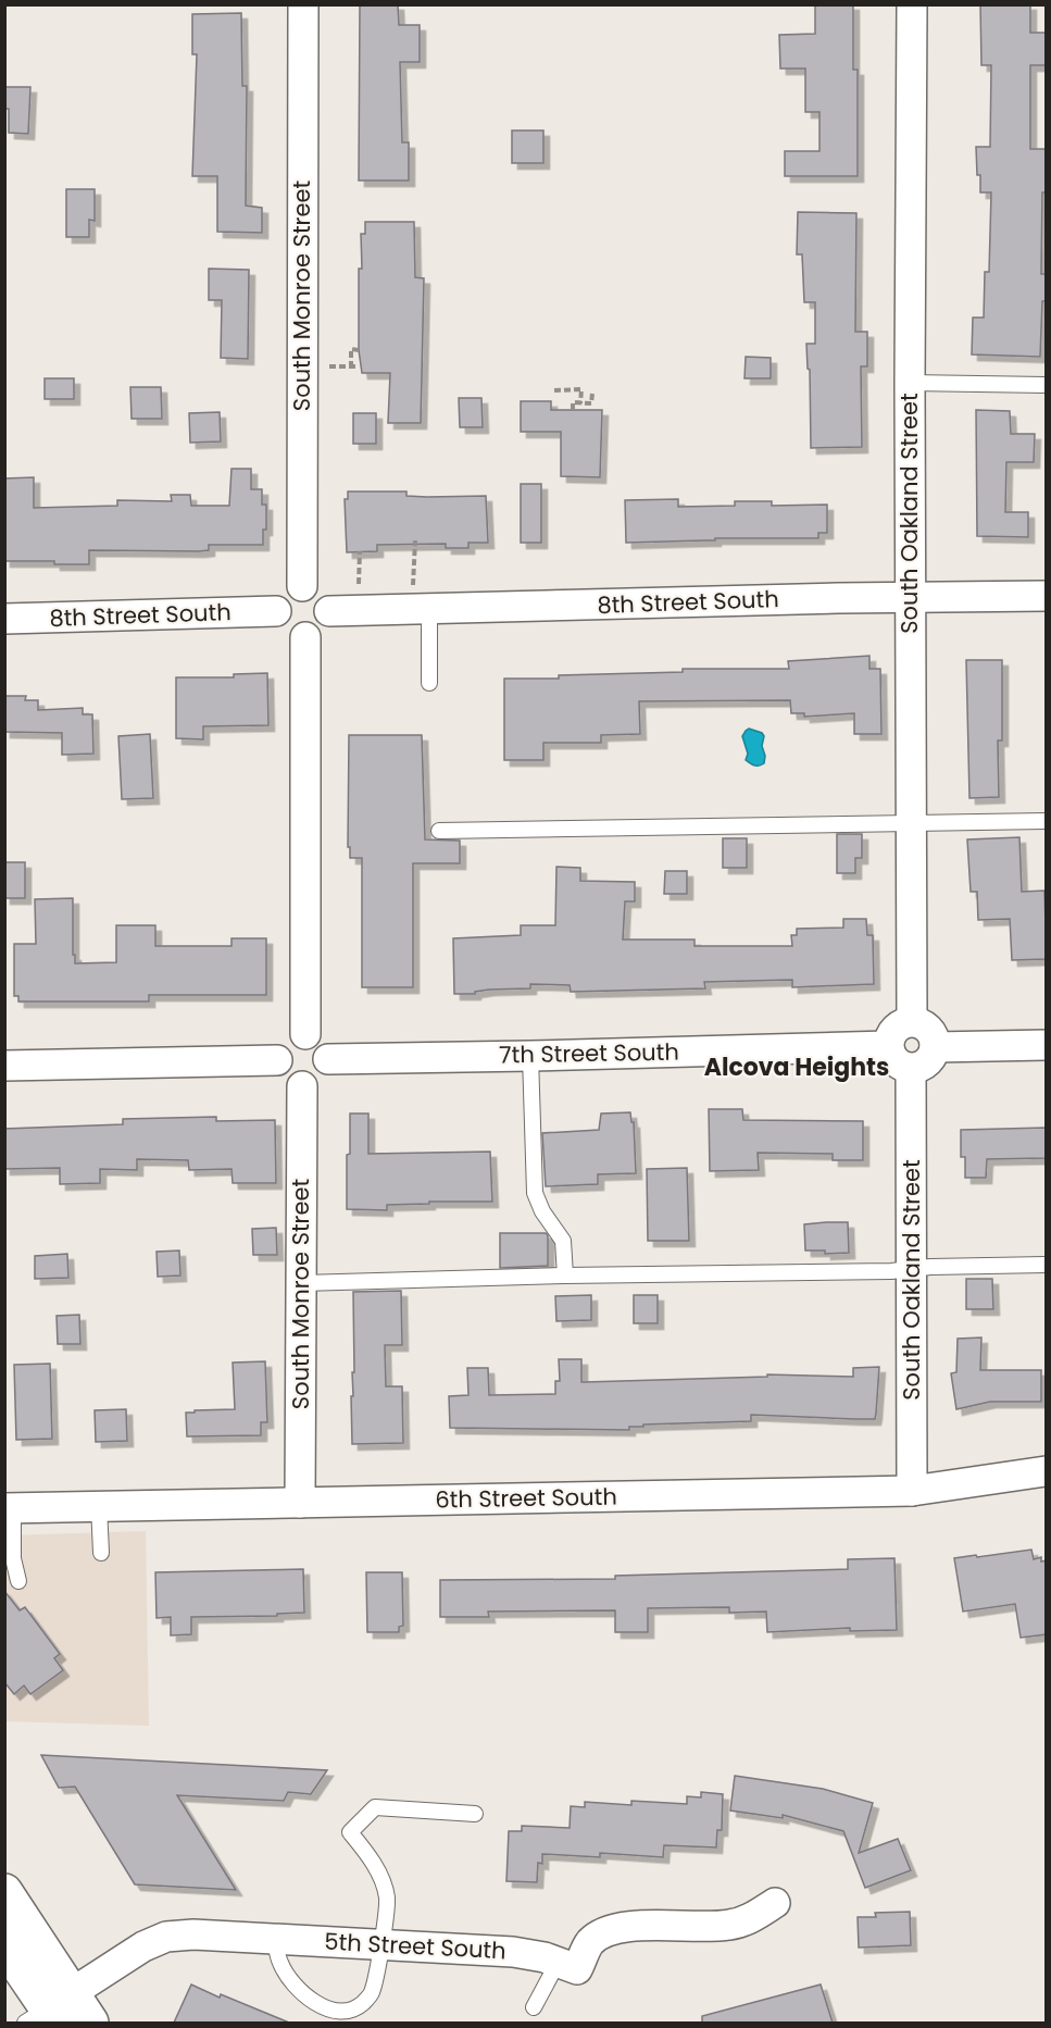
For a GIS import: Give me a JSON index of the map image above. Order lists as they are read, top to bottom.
{
  "streets": {
    "street": [
      "South Monroe Street",
      "South Oakland Street",
      "8th Street South",
      "7th Street South",
      "6th Street South",
      "5th Street South"
    ]
  },
  "crossings": [
    ["South Monroe Street", "8th Street South"],
    ["South Monroe Street", "7th Street South"],
    ["South Monroe Street", "6th Street South"],
    ["South Oakland Street", "8th Street South"],
    ["South Oakland Street", "7th Street South"],
    ["South Oakland Street", "6th Street South"]
  ],
  "districts": ["Alcova Heights"]
}
